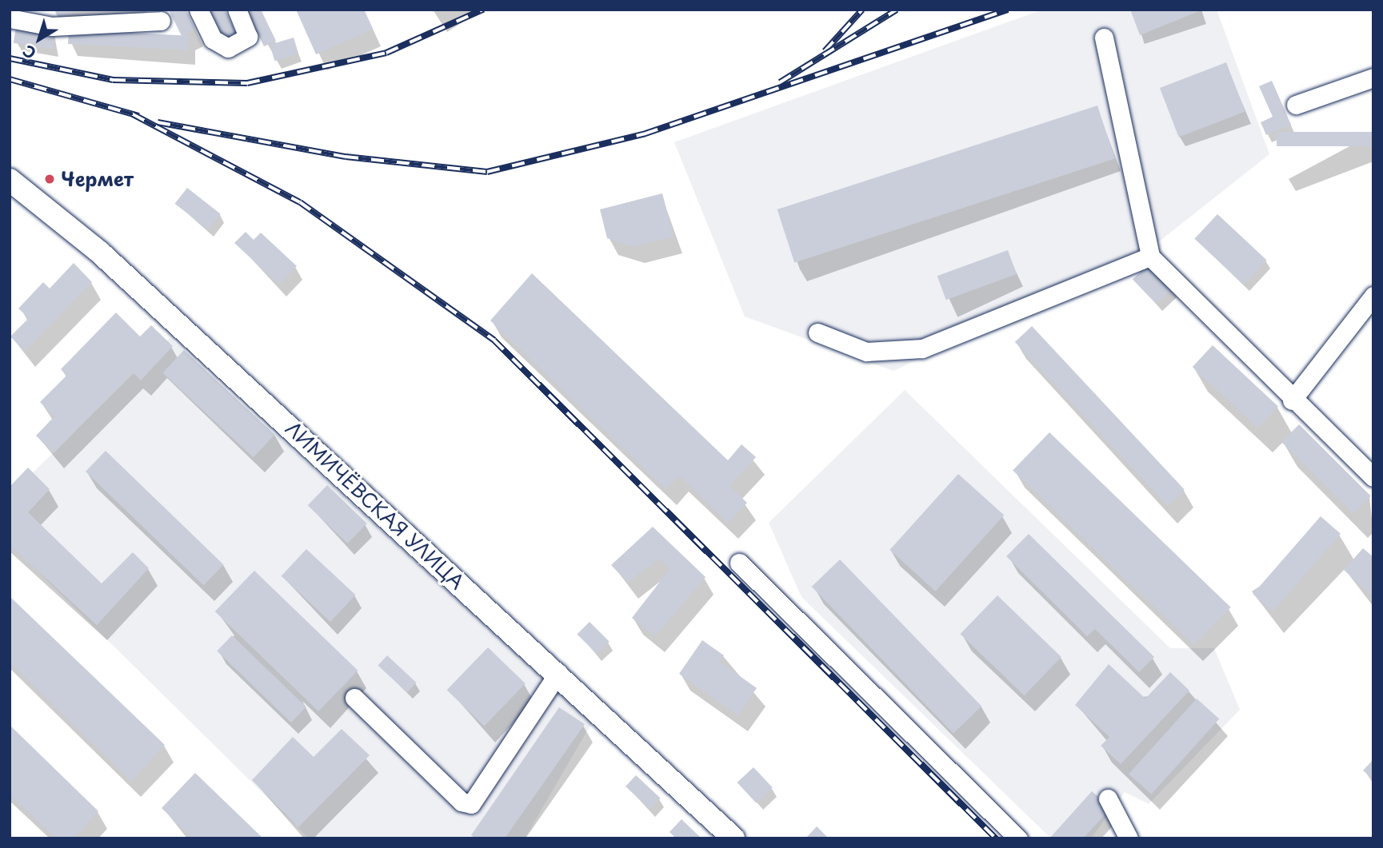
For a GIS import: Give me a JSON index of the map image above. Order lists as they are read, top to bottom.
{
  "streets": {
    "main road": ["ЛИМИЧЁВСКАЯ УЛИЦА"]
  },
  "places": ["Чермет"],
  "north": "bottom left"
}
